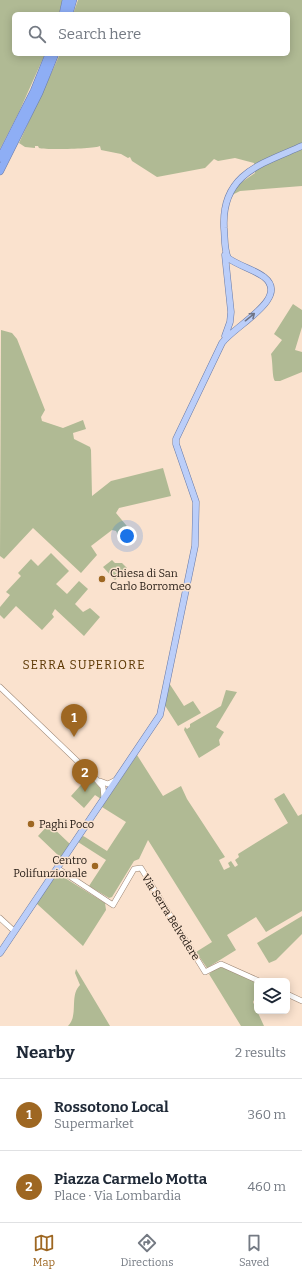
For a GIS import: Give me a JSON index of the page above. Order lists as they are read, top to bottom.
{
  "streets": {
    "street": ["Via Serra Belvedere"]
  },
  "districts": ["SERRA SUPERIORE"],
  "places": ["Chiesa di San Carlo Borromeo", "Paghi Poco", "Centro Polifunzionale"],
  "page": {
    "search": "Search here",
    "pins": ["1", "2"],
    "heading": ["Nearby", "2 results"],
    "list": [
      {
        "mark": "1",
        "name": "Rossotono Local",
        "note": "Supermarket",
        "value": "360 m"
      },
      {
        "mark": "2",
        "name": "Piazza Carmelo Motta",
        "note": "Place · Via Lombardia",
        "value": "460 m"
      }
    ],
    "nav": ["Map", "Directions", "Saved"]
  }
}
